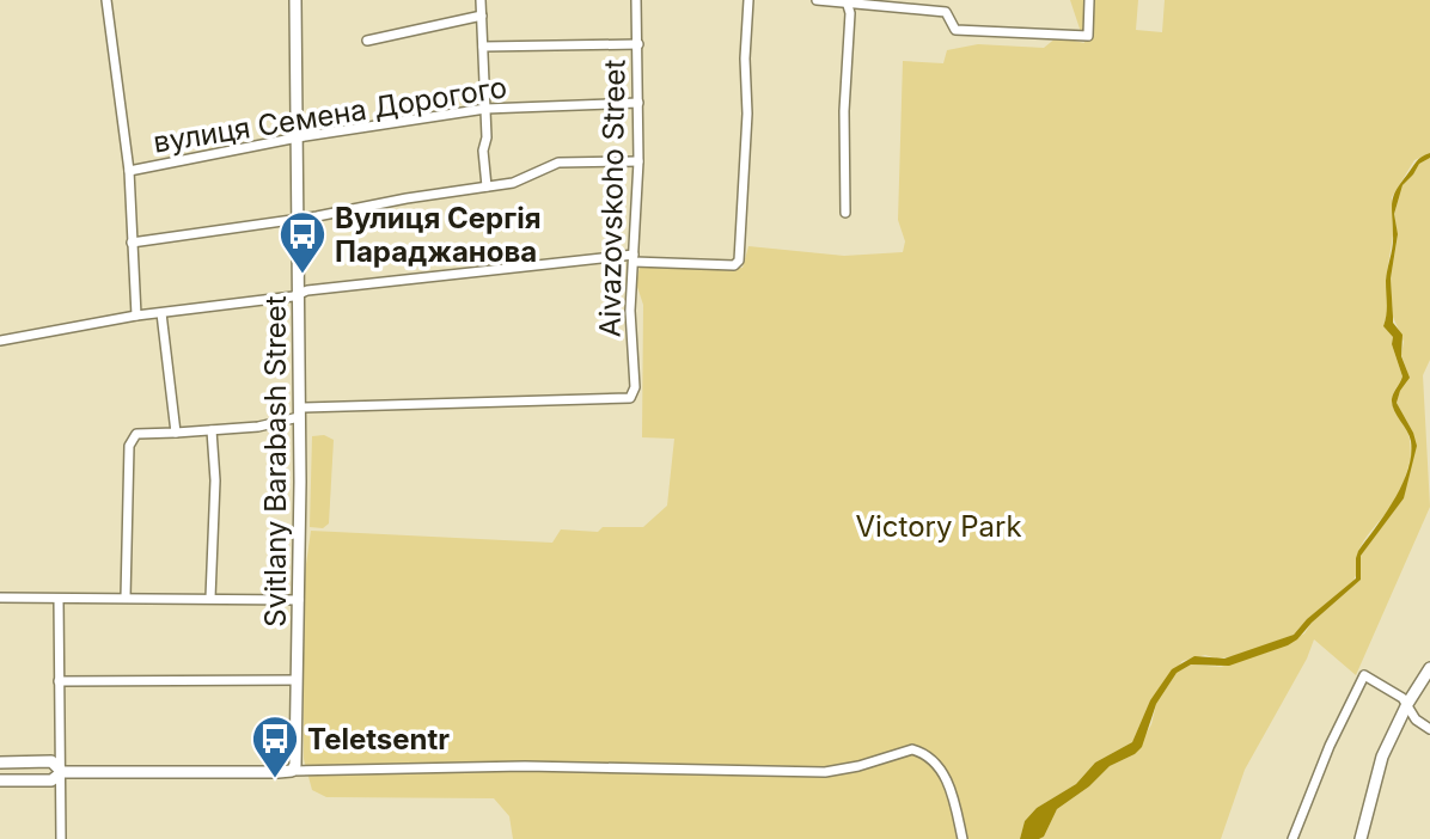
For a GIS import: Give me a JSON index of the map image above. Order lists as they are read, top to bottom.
{
  "streets": {
    "street": ["вулиця Семена Дорогого", "Aivazovskoho Street", "Svitlany Barabash Street"]
  },
  "crossings": [
    ["вулиця Семена Дорогого", "Aivazovskoho Street"],
    ["вулиця Семена Дорогого", "Svitlany Barabash Street"],
    ["Aivazovskoho Street", "Svitlany Barabash Street"]
  ],
  "parks": ["Victory Park"],
  "places": {
    "bus stop": ["Вулиця Сергія Параджанова", "Teletsentr"]
  }
}
